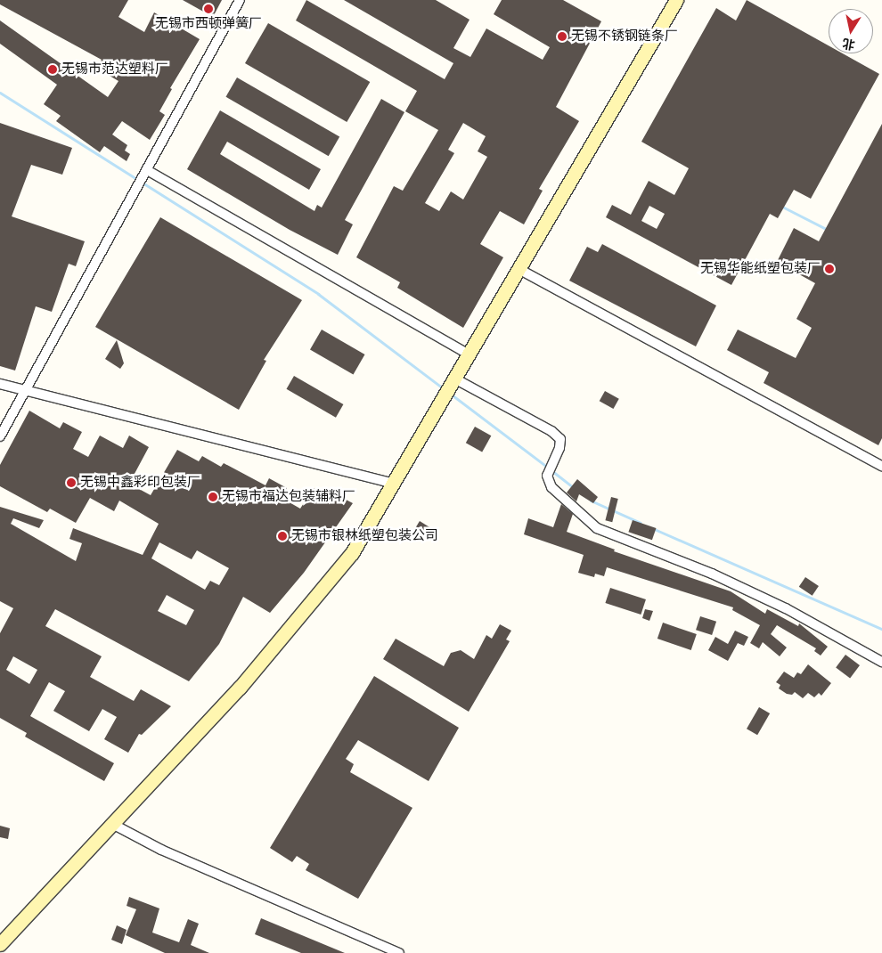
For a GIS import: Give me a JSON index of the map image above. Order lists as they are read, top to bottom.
{
  "places": [
    "无锡市西顿弹簧厂",
    "无锡不锈钢链条厂",
    "无锡市范达塑料厂",
    "无锡华能纸塑包装厂",
    "无锡中鑫彩印包装厂",
    "无锡市福达包装辅料厂",
    "无锡市银林纸塑包装公司"
  ],
  "north": "bottom"
}
